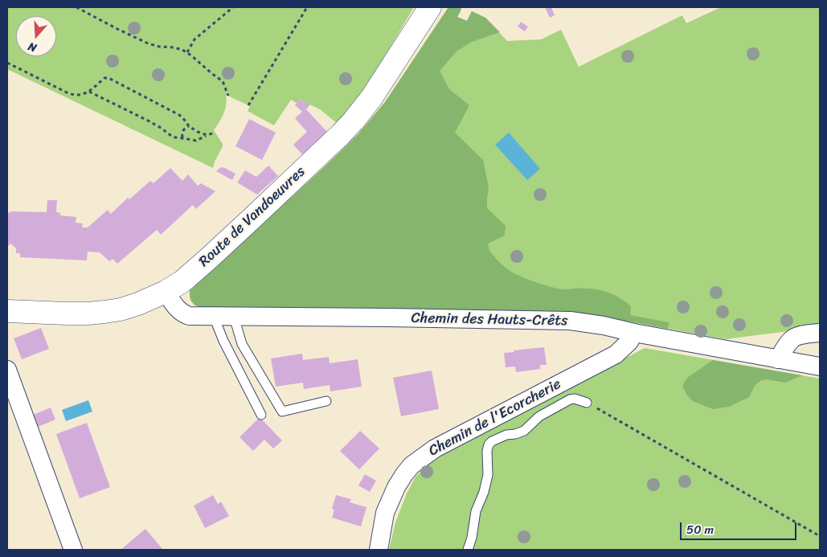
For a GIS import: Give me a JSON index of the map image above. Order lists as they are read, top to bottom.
{
  "streets": {
    "main road": ["Route de Vandoeuvres"],
    "street": ["Chemin des Hauts-Crêts", "Chemin de l'Ecorcherie"]
  },
  "crossings": [
    ["Route de Vandoeuvres", "Chemin des Hauts-Crêts"],
    ["Chemin des Hauts-Crêts", "Chemin de l'Ecorcherie"]
  ],
  "scale_bar": "50 m",
  "north": "bottom"
}
